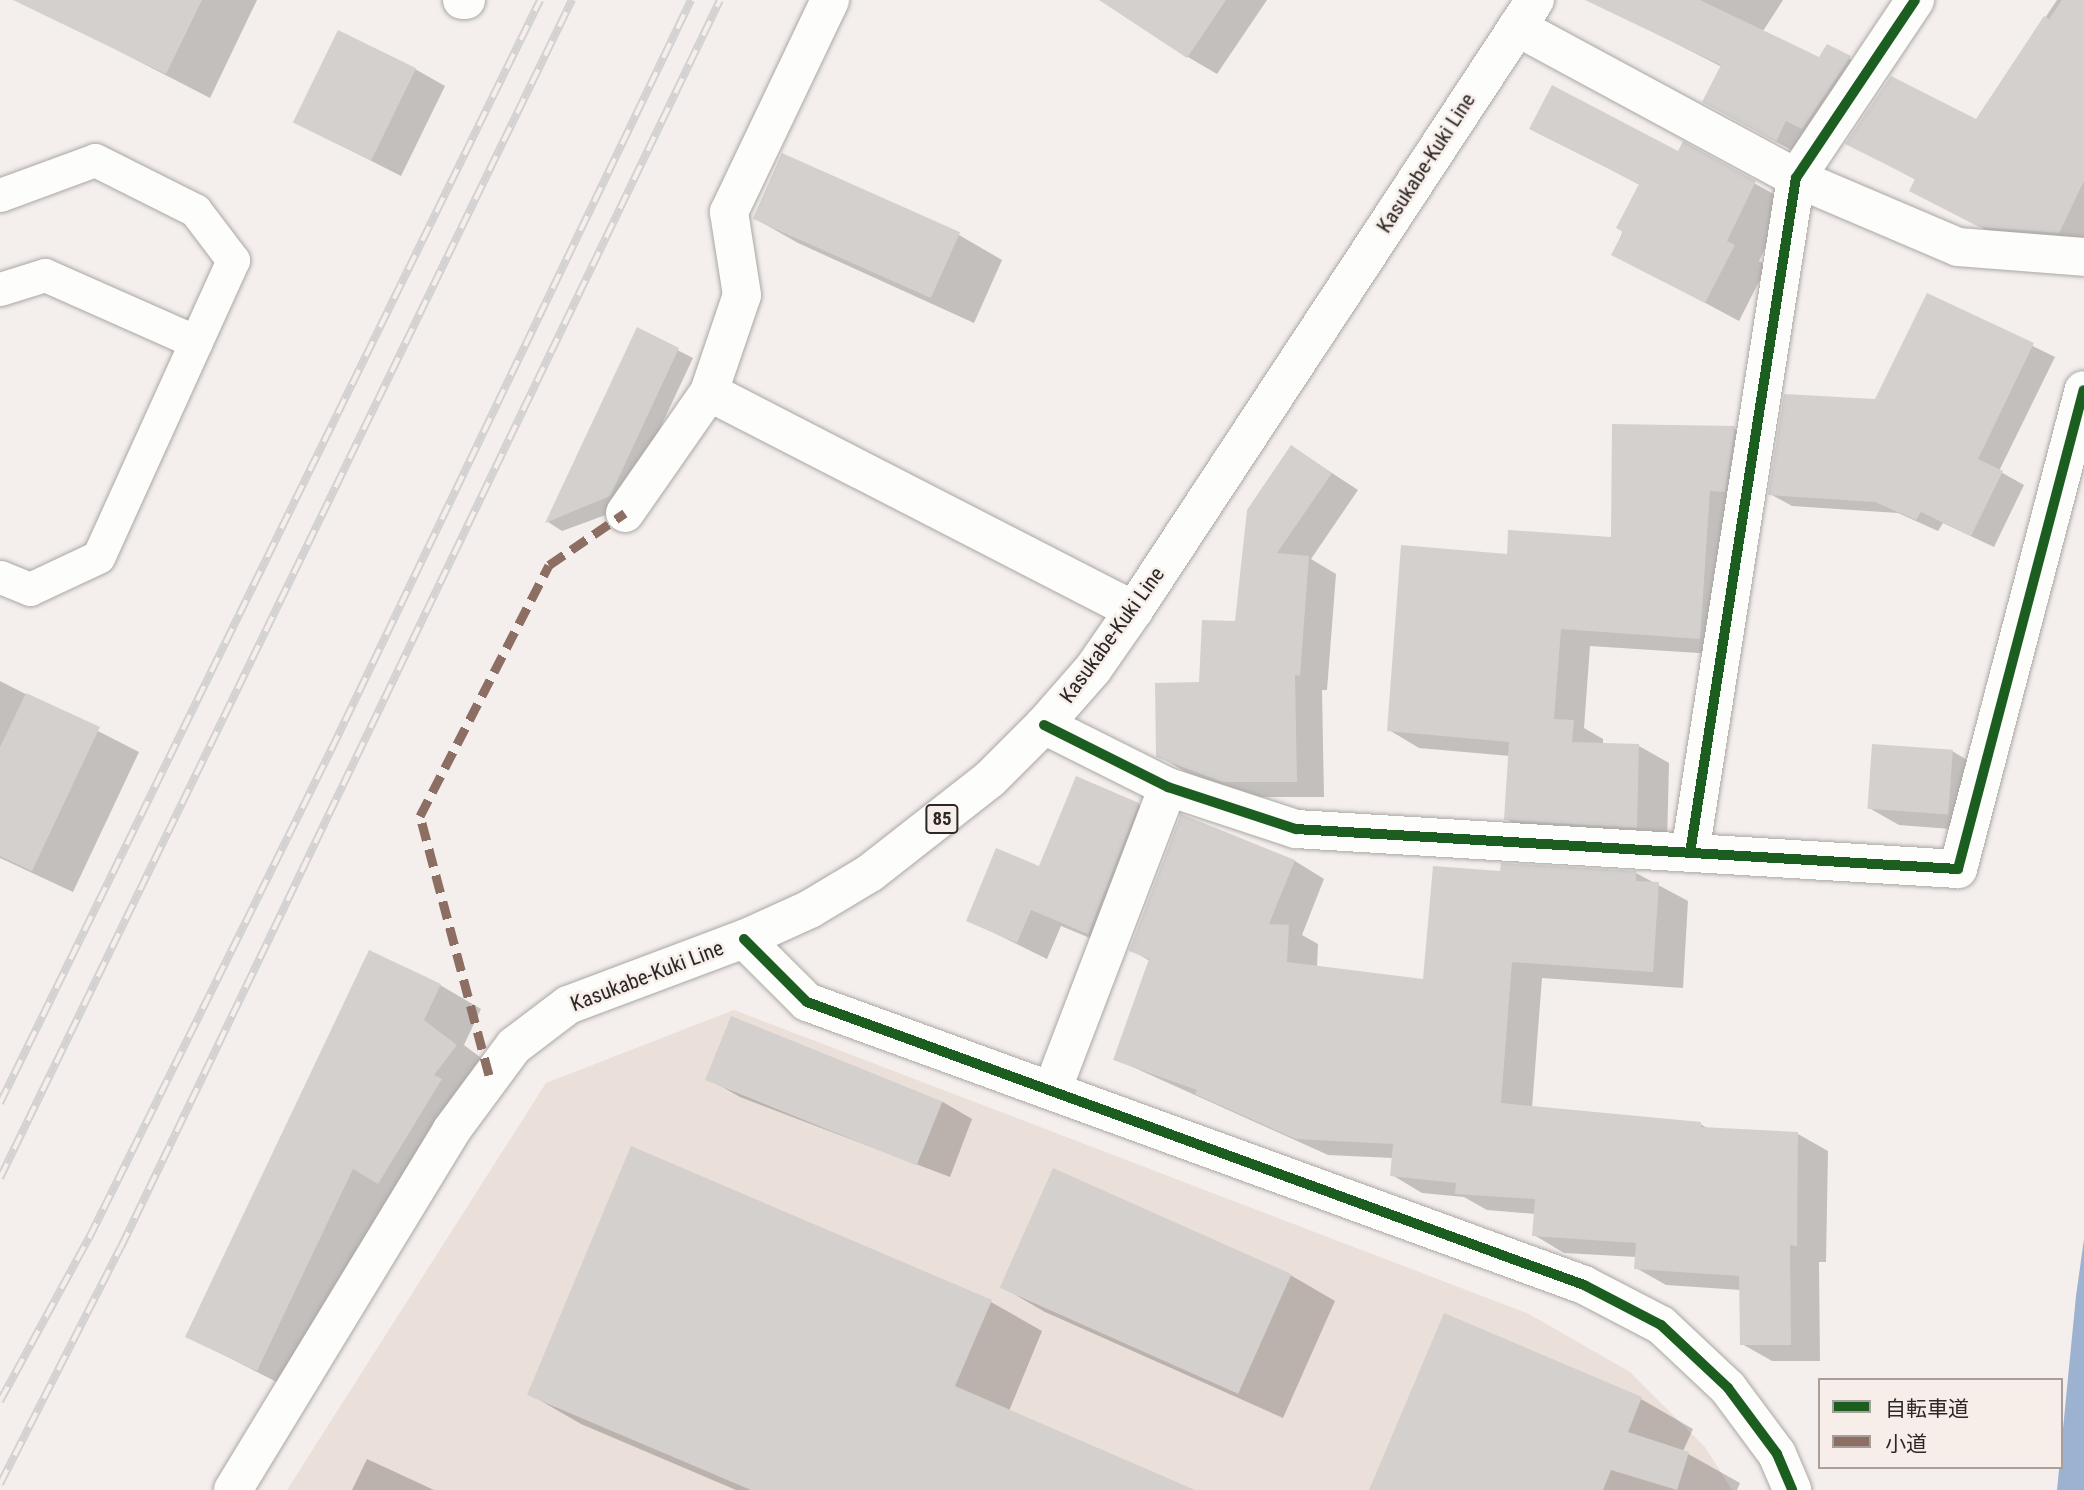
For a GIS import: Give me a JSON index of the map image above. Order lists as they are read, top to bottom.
{
  "streets": {
    "street": ["Kasukabe-Kuki Line", "85"]
  },
  "legend": ["自転車道", "小道"]
}
